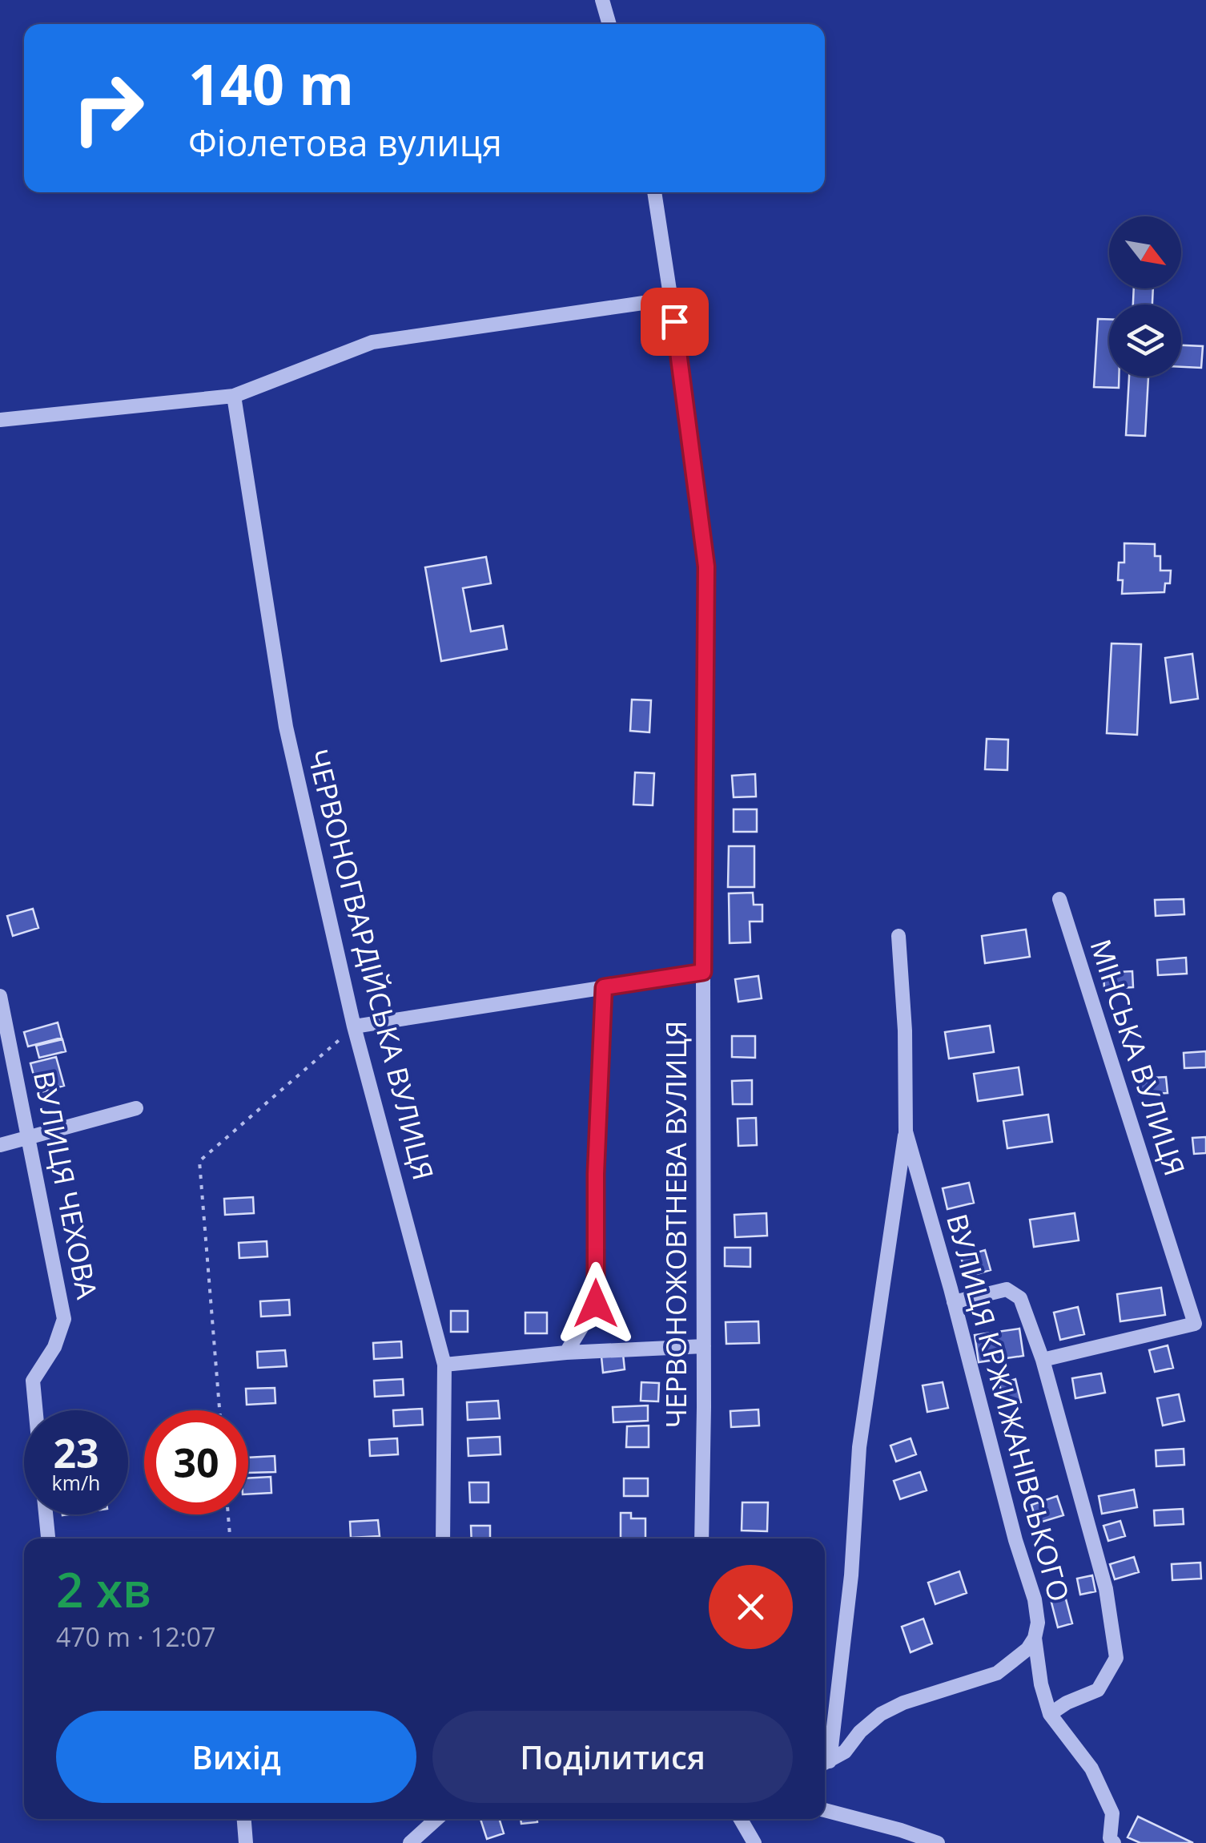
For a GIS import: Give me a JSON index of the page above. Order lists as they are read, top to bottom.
{
  "streets": {
    "street": [
      "ЧЕРВОНОГВАРДІЙСЬКА ВУЛИЦЯ",
      "МІНСЬКА ВУЛИЦЯ",
      "ВУЛИЦЯ ЧЕХОВА",
      "ЧЕРВОНОЖОВТНЕВА ВУЛИЦЯ",
      "ВУЛИЦЯ КРЖИЖАНІВСЬКОГО"
    ]
  },
  "north": "bottom right",
  "page": {
    "turn": ["140 m", "Фіолетова вулиця"],
    "speed": "23 km/h",
    "limit": "30",
    "heading": ["2 хв", "470 m · 12:07"],
    "buttons": ["Вихід", "Поділитися"]
  }
}
